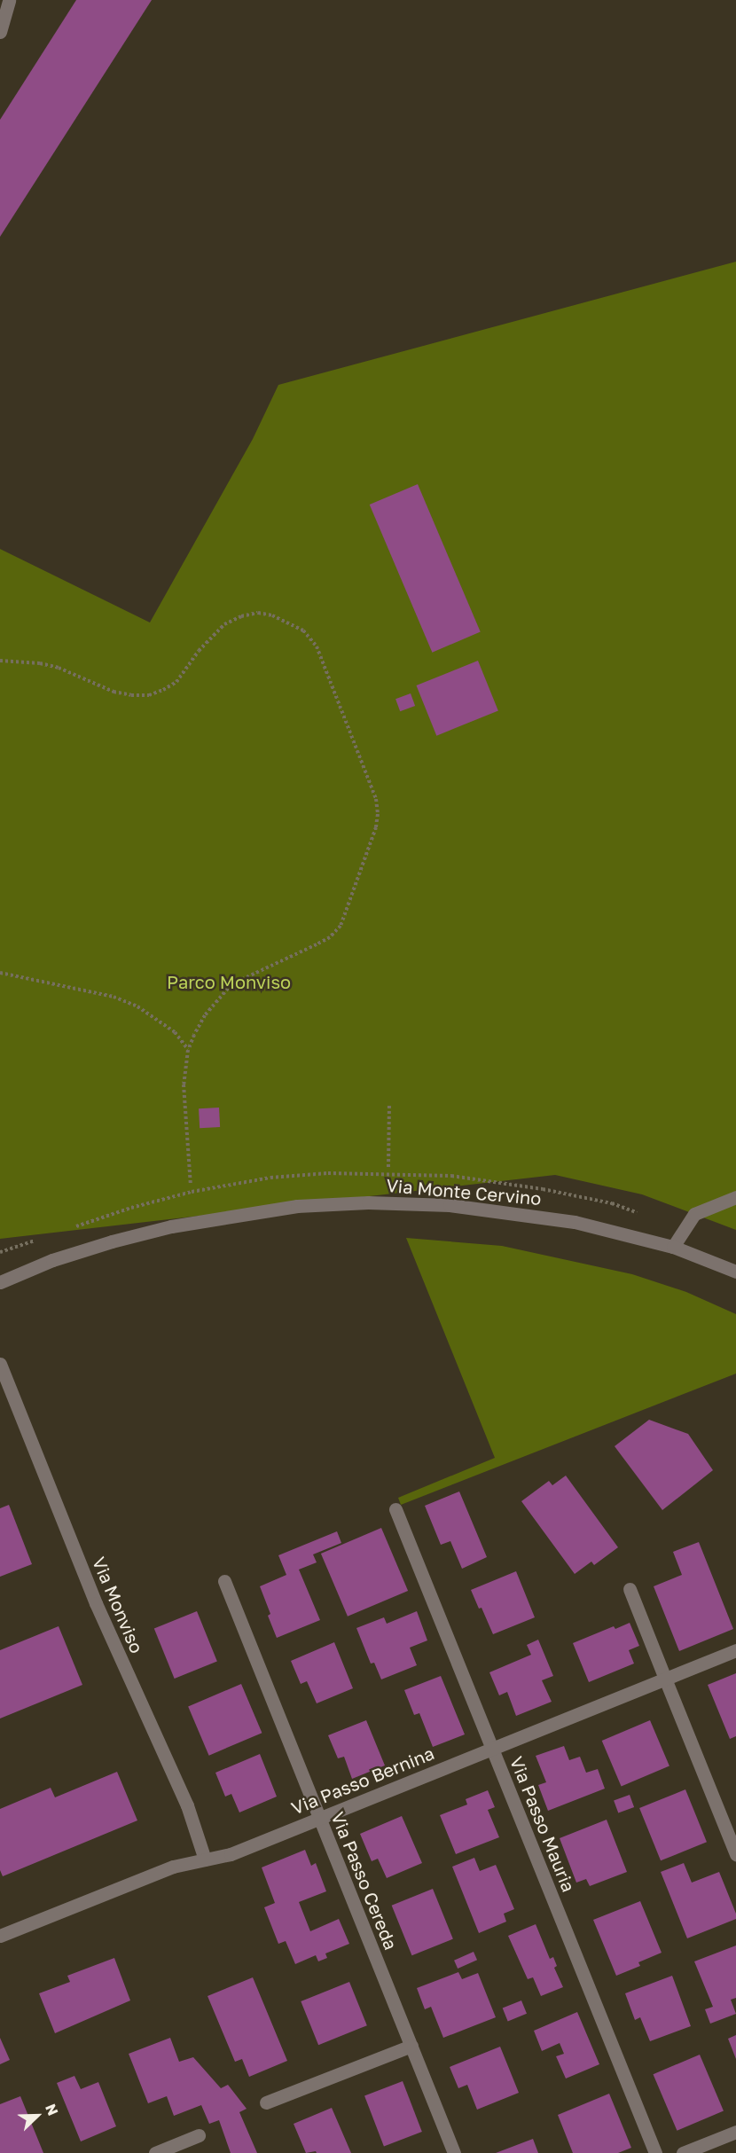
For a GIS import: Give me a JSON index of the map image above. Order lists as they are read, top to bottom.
{
  "streets": {
    "street": [
      "Via Monte Cervino",
      "Via Monviso",
      "Via Passo Bernina",
      "Via Passo Mauria",
      "Via Passo Cereda"
    ]
  },
  "crossings": [
    ["Via Monviso", "Via Passo Bernina"],
    ["Via Passo Bernina", "Via Passo Mauria"],
    ["Via Passo Bernina", "Via Passo Cereda"]
  ],
  "parks": ["Parco Monviso"],
  "north": "top right"
}
